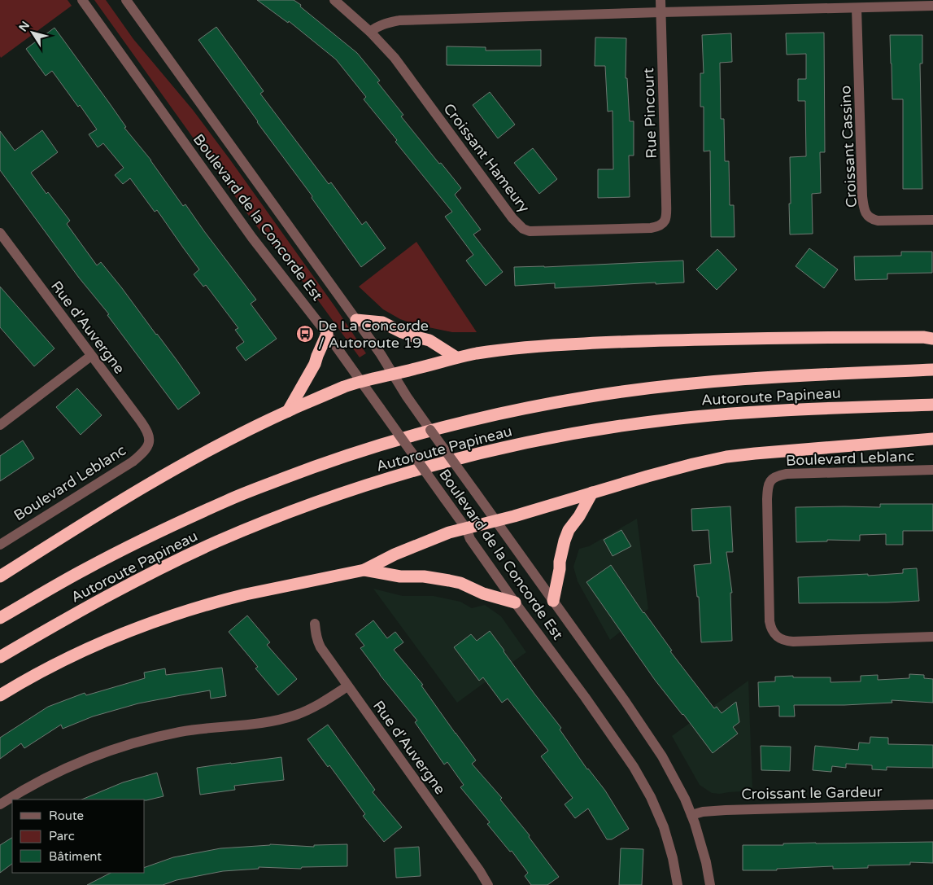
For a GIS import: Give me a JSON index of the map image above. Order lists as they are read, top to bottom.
{
  "streets": {
    "highway": ["Autoroute Papineau"],
    "street": [
      "Rue Pincourt",
      "Croissant Cassino",
      "Croissant Hameury",
      "Boulevard de la Concorde Est",
      "Rue d'Auvergne",
      "Boulevard Leblanc",
      "Croissant le Gardeur"
    ]
  },
  "crossings": [
    ["Rue Pincourt", "Croissant Hameury"],
    ["Boulevard de la Concorde Est", "Croissant le Gardeur"],
    ["Rue d'Auvergne", "Boulevard Leblanc"]
  ],
  "places": {
    "bus stop": ["De La Concorde / Autoroute 19"]
  },
  "legend": ["Route", "Parc", "Bâtiment"],
  "north": "top left"
}
